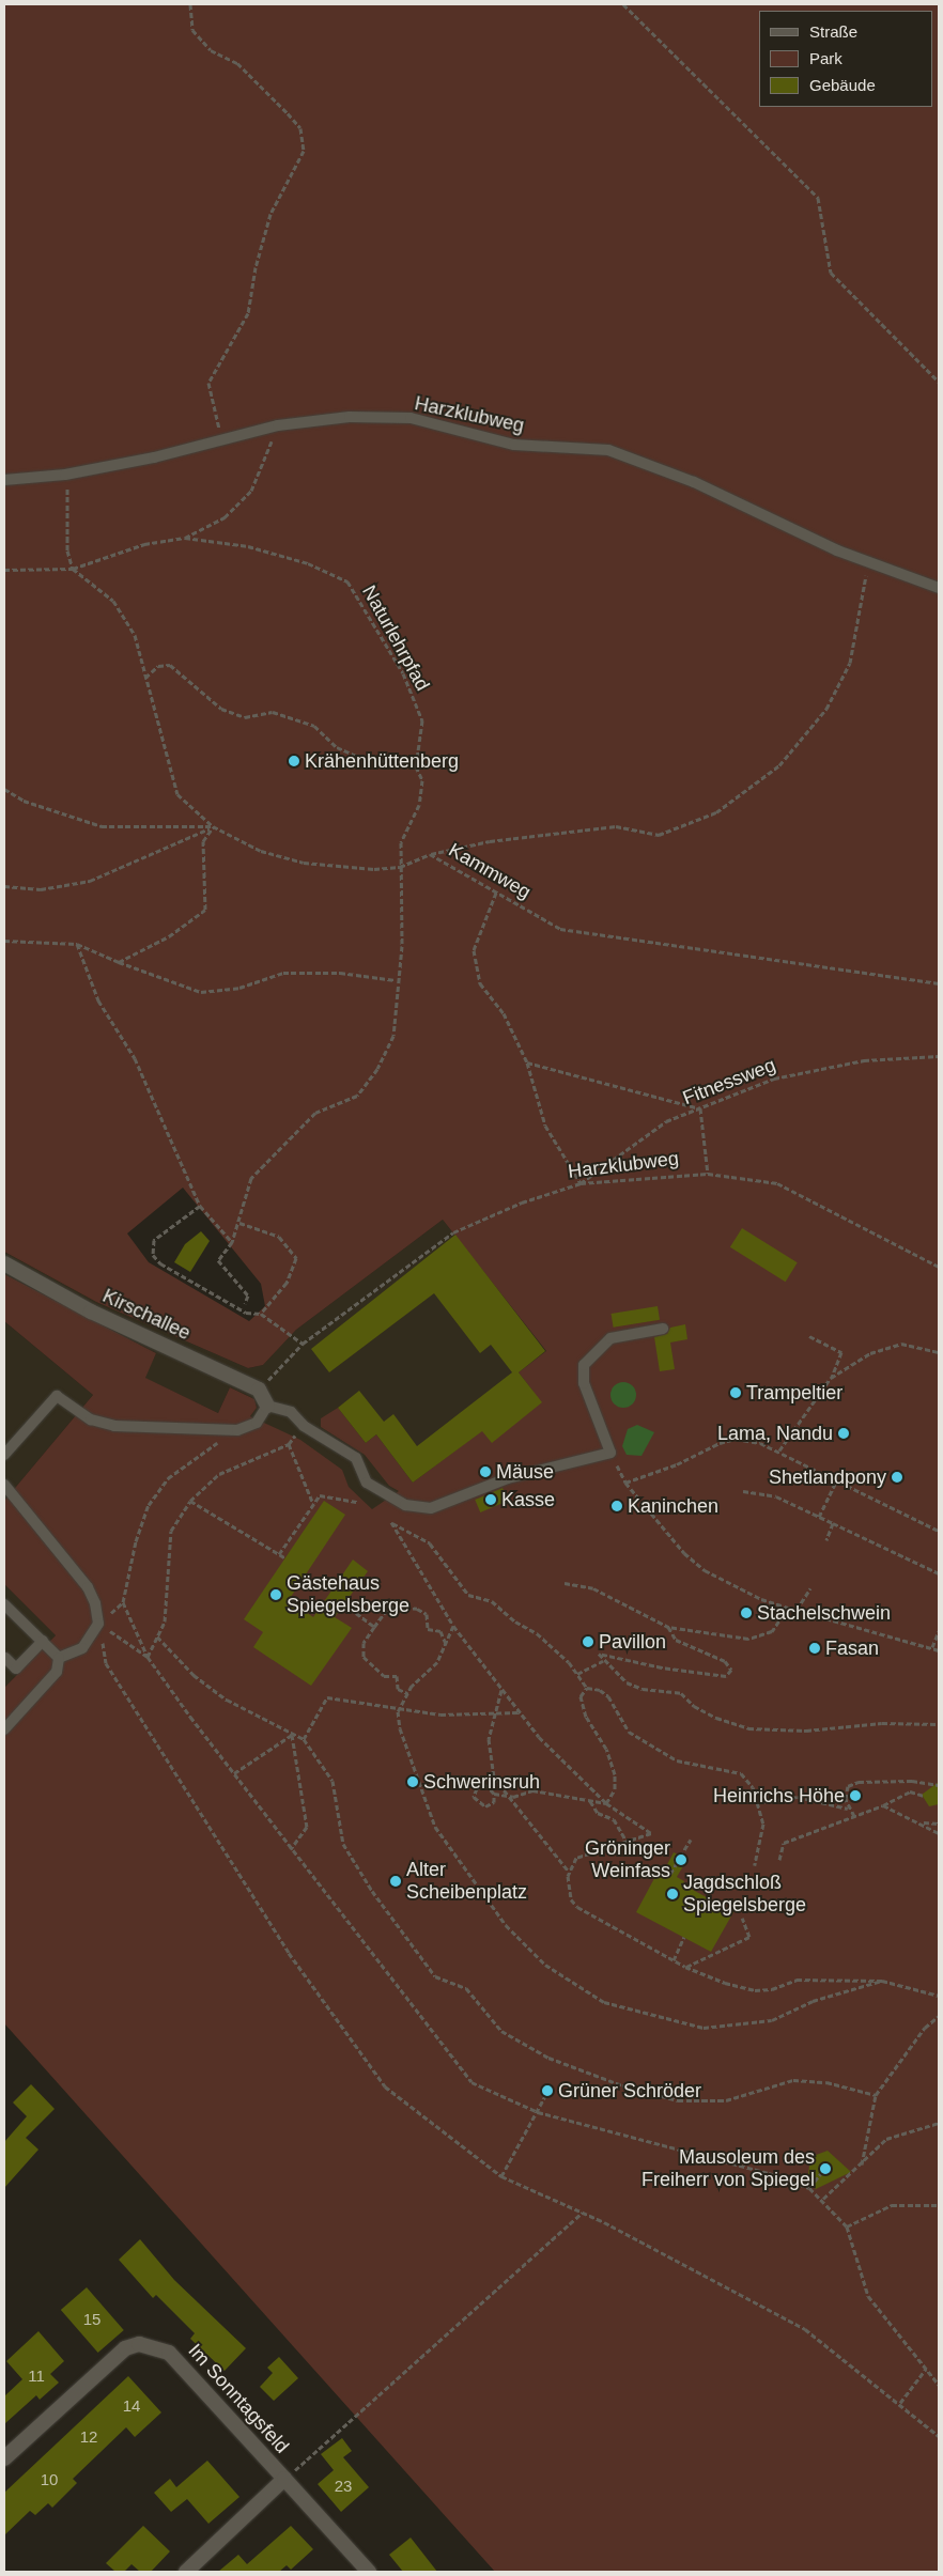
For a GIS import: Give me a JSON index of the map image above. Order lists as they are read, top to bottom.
{
  "streets": {
    "street": ["Kirschallee", "Im Sonntagsfeld"],
    "lane": ["Harzklubweg"],
    "path": ["Naturlehrpfad", "Kammweg", "Fitnessweg"]
  },
  "crossings": [
    ["Harzklubweg", "Fitnessweg"],
    ["Harzklubweg", "Kirschallee"],
    ["Naturlehrpfad", "Kammweg"]
  ],
  "places": [
    "Krähenhüttenberg",
    "Trampeltier",
    "Lama, Nandu",
    "Mäuse",
    "Shetlandpony",
    "Kasse",
    "Kaninchen",
    "Gästehaus Spiegelsberge",
    "Stachelschwein",
    "Pavillon",
    "Fasan",
    "Schwerinsruh",
    "Heinrichs Höhe",
    "Gröninger Weinfass",
    "Alter Scheibenplatz",
    "Jagdschloß Spiegelsberge",
    "Grüner Schröder",
    "Mausoleum des Freiherr von Spiegel"
  ],
  "house_numbers": [
    "15",
    "11",
    "14",
    "12",
    "10",
    "23"
  ],
  "legend": ["Straße", "Park", "Gebäude"]
}
